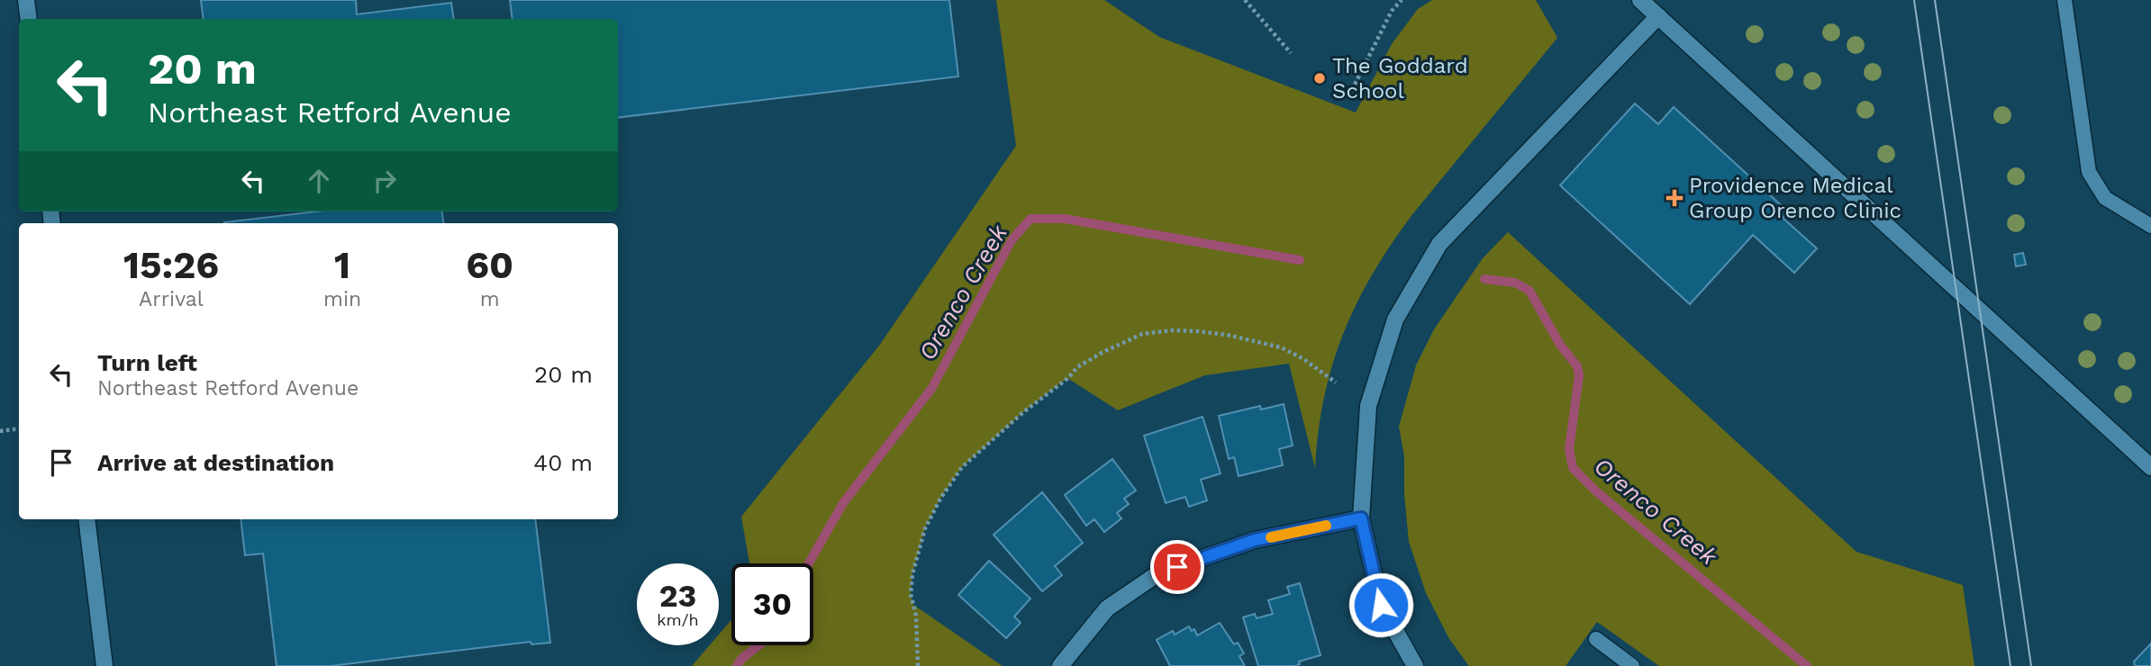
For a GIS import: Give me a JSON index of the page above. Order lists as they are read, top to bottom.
{
  "water": ["Orenco Creek"],
  "places": {
    "other": ["The Goddard School"],
    "health": ["Providence Medical Group Orenco Clinic"]
  },
  "page": {
    "turn": ["20 m", "Northeast Retford Avenue"],
    "eta": [
      "15:26",
      "Arrival",
      "1",
      "min",
      "60",
      "m"
    ],
    "list": [
      {
        "name": "Turn left",
        "note": "Northeast Retford Avenue",
        "value": "20 m"
      },
      {
        "name": "Arrive at destination",
        "value": "40 m"
      }
    ],
    "speed": "23 km/h",
    "limit": "30"
  }
}
